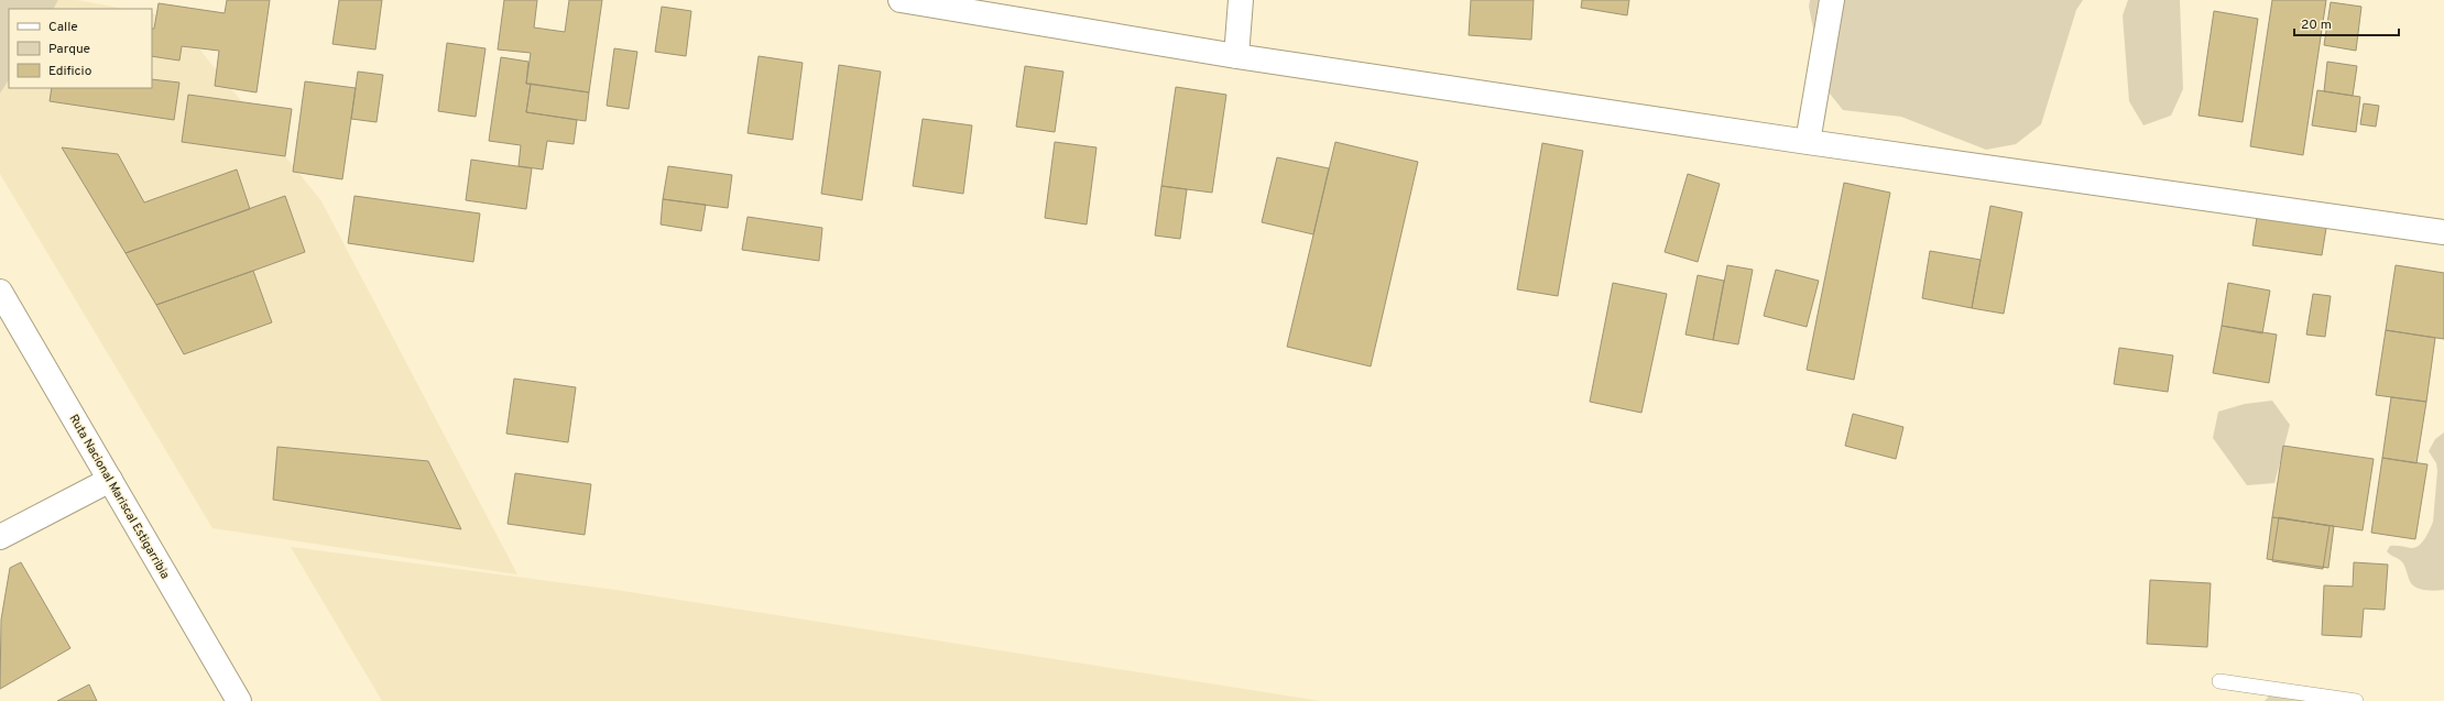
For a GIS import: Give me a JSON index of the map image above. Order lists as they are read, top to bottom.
{
  "streets": {
    "street": ["Ruta Nacional Mariscal Estigarribia"]
  },
  "legend": ["Calle", "Parque", "Edificio"],
  "scale_bar": "20 m"
}
